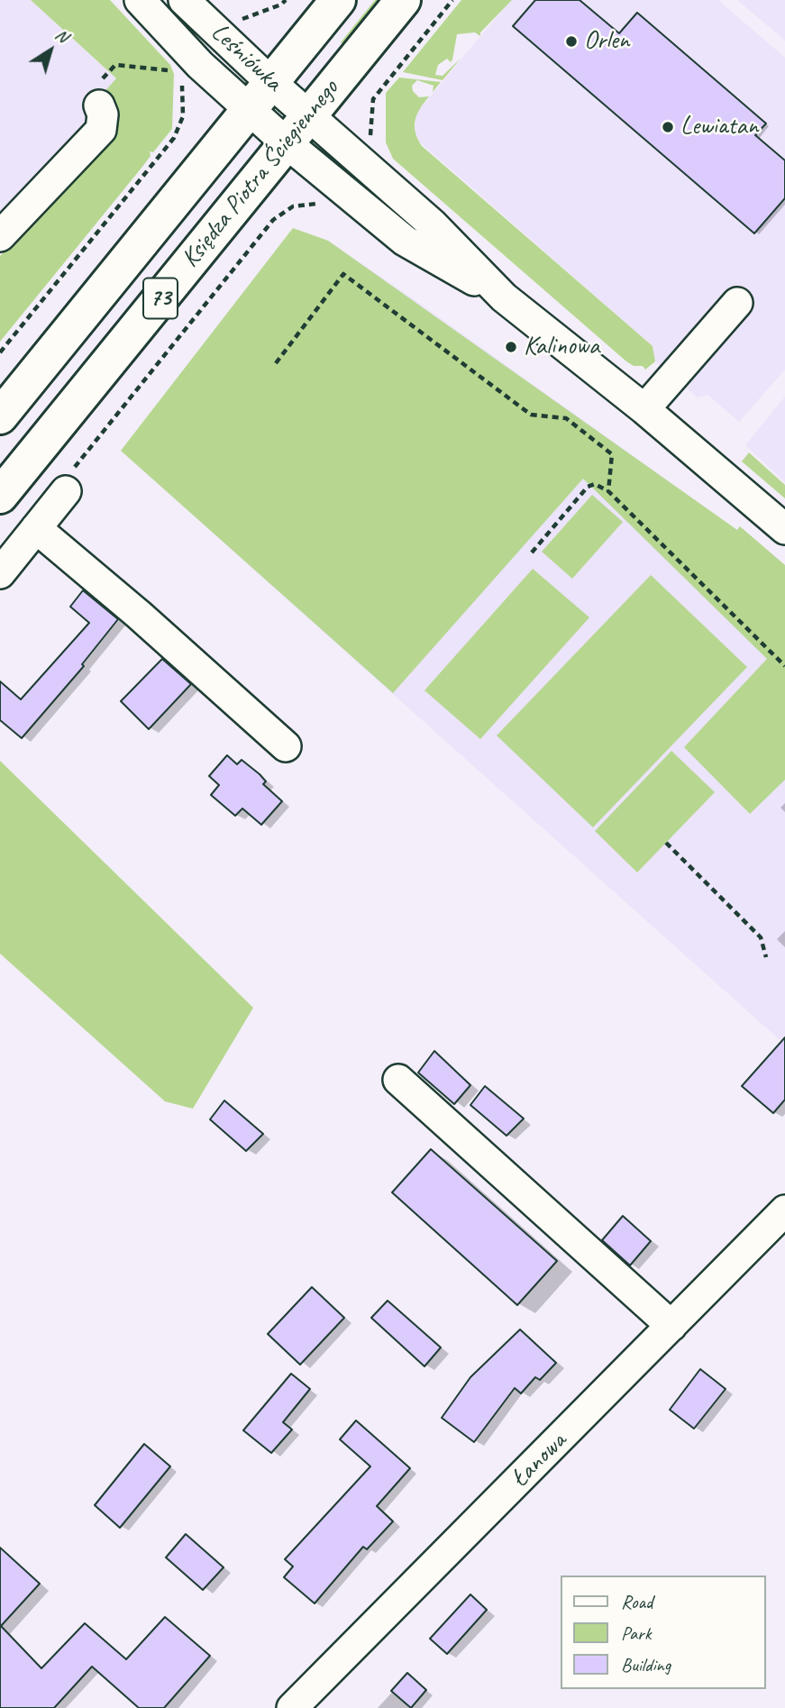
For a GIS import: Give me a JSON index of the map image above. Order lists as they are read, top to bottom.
{
  "streets": {
    "main road": ["Księdza Piotra Ściegiennego", "73"],
    "street": ["Leśniówka", "Łanowa"]
  },
  "crossings": [
    ["Leśniówka", "Księdza Piotra Ściegiennego"]
  ],
  "places": ["Orlen", "Lewiatan", "Kalinowa"],
  "legend": ["Road", "Park", "Building"],
  "north": "top right"
}
